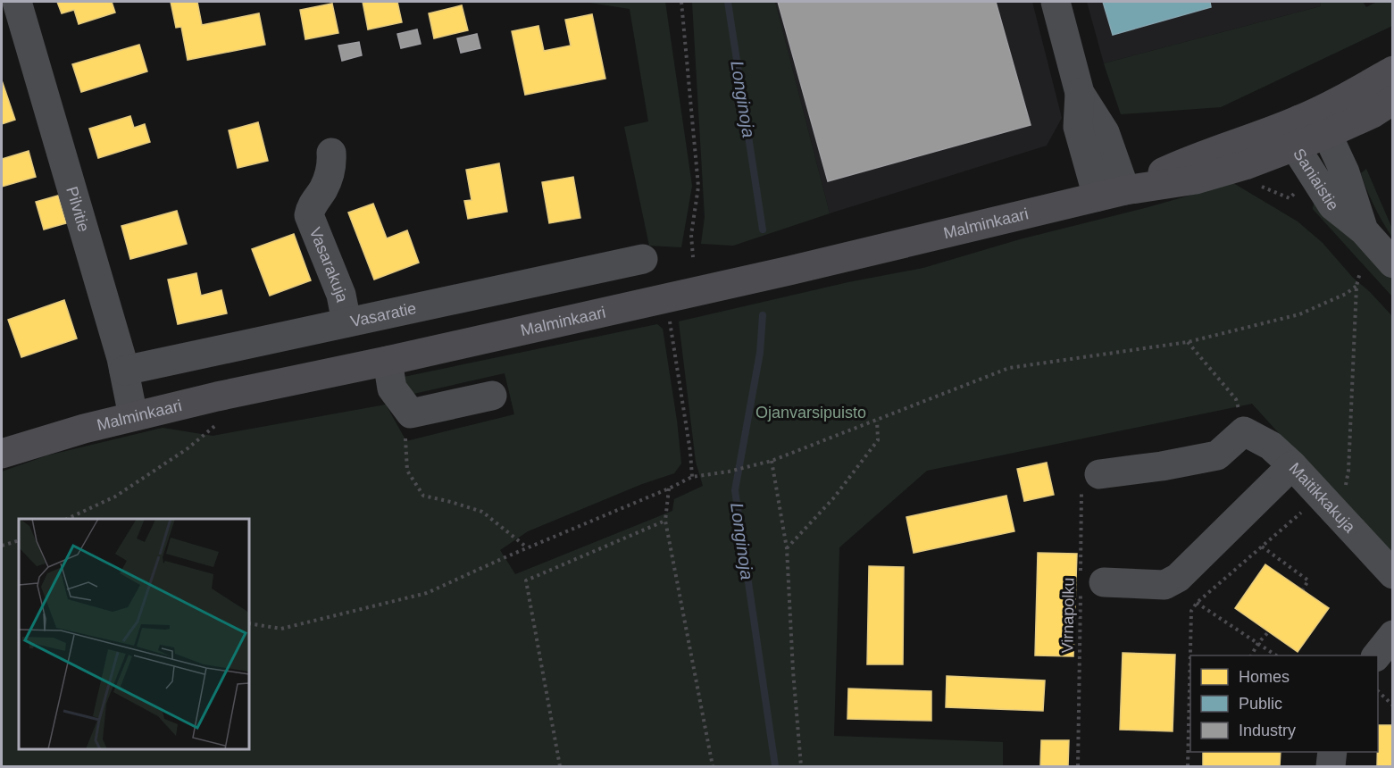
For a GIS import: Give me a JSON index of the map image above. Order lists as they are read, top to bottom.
{
  "streets": {
    "main road": ["Malminkaari"],
    "street": [
      "Saniaistie",
      "Pilvitie",
      "Vasarakuja",
      "Vasaratie",
      "Maitikkakuja"
    ],
    "path": ["Virnapolku"]
  },
  "crossings": [
    ["Saniaistie", "Malminkaari"],
    ["Pilvitie", "Malminkaari"],
    ["Pilvitie", "Vasaratie"],
    ["Vasarakuja", "Vasaratie"]
  ],
  "water": ["Longinoja"],
  "parks": ["Ojanvarsipuisto"],
  "legend": ["Homes", "Public", "Industry"]
}
